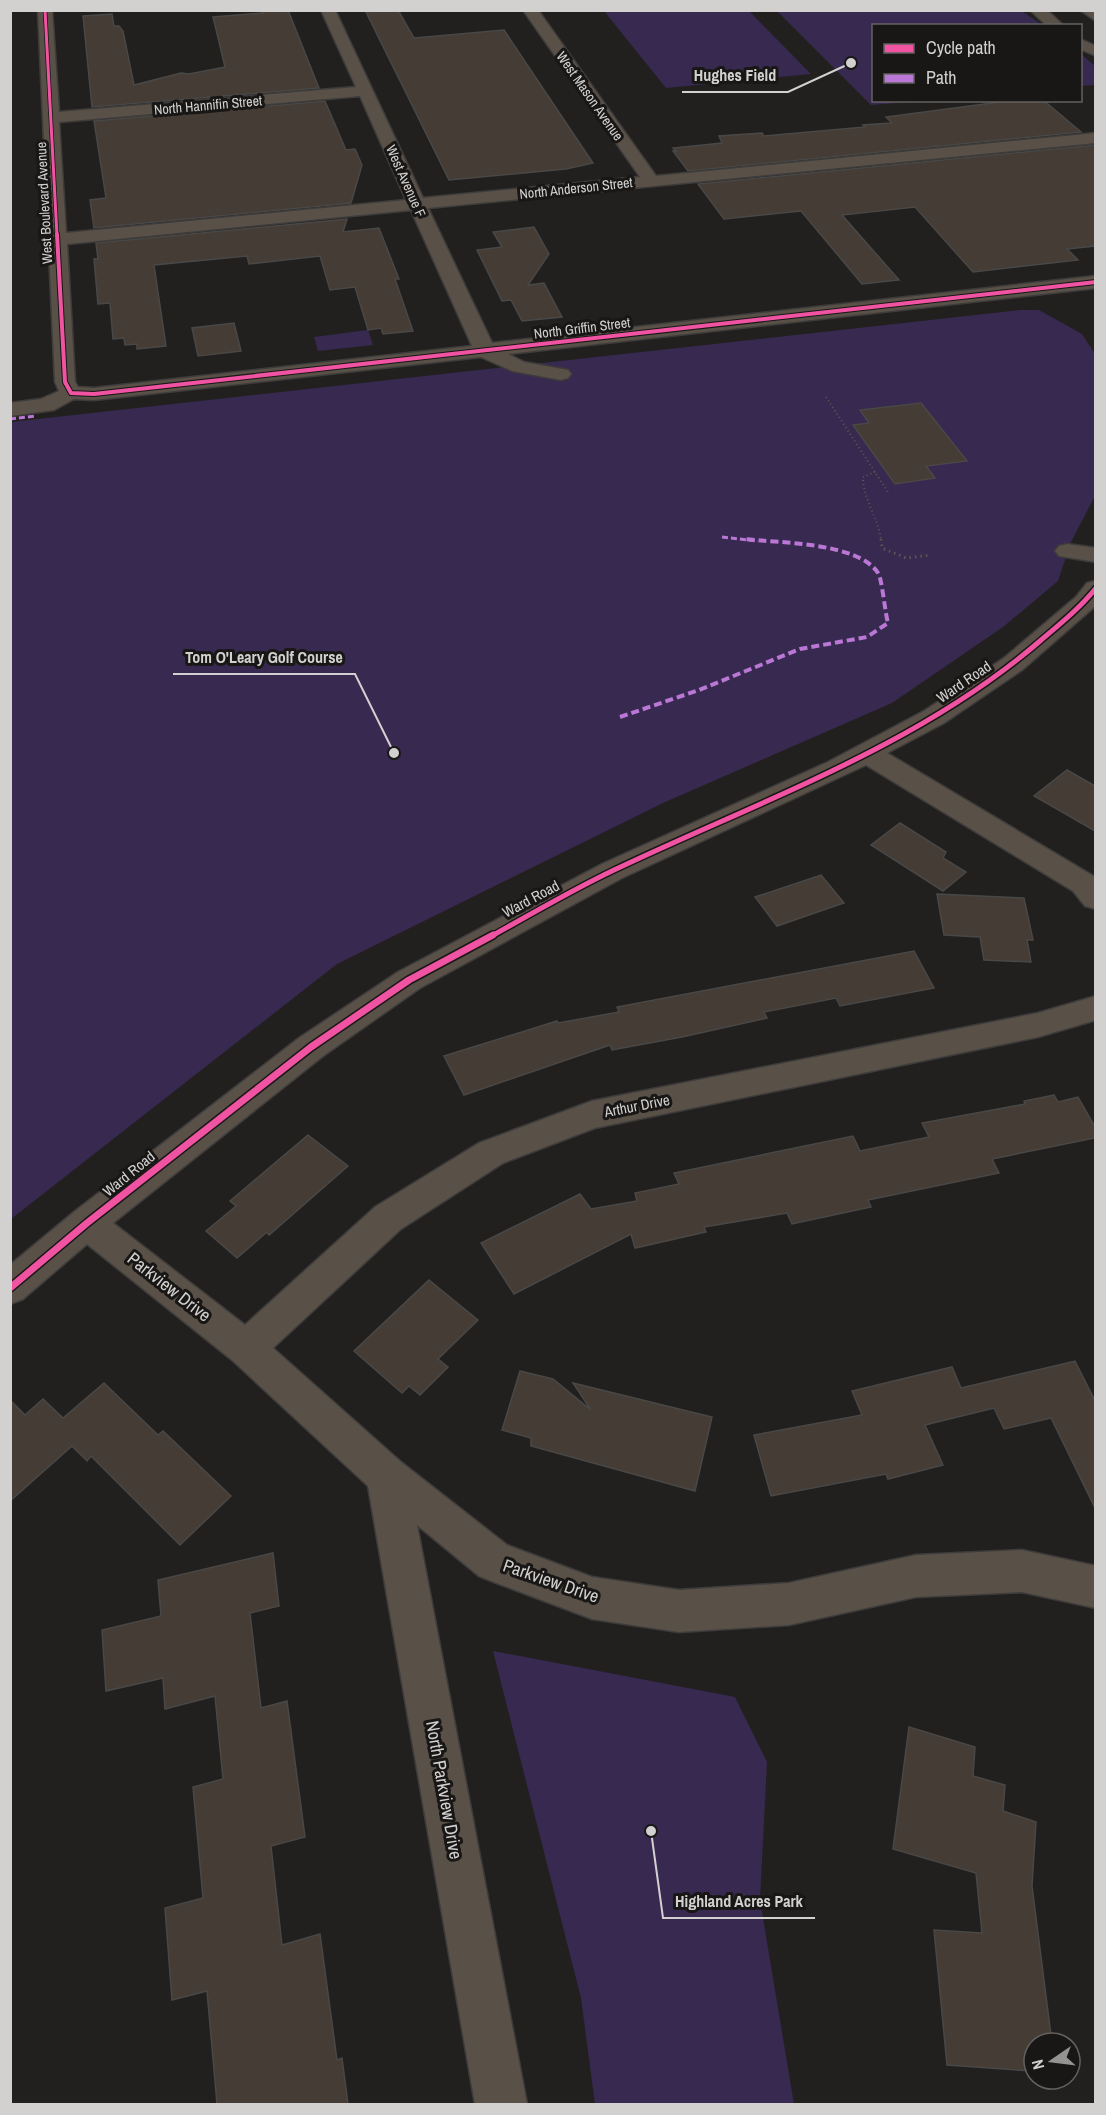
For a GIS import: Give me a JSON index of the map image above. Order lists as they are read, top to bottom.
{
  "streets": {
    "street": [
      "West Mason Avenue",
      "North Hannifin Street",
      "West Avenue F",
      "North Anderson Street",
      "West Boulevard Avenue",
      "North Griffin Street",
      "Ward Road",
      "Arthur Drive",
      "Parkview Drive",
      "North Parkview Drive"
    ]
  },
  "crossings": [
    ["West Mason Avenue", "North Anderson Street"],
    ["North Hannifin Street", "West Avenue F"],
    ["North Hannifin Street", "West Boulevard Avenue"],
    ["West Avenue F", "North Anderson Street"],
    ["West Avenue F", "North Griffin Street"],
    ["North Anderson Street", "West Boulevard Avenue"],
    ["West Boulevard Avenue", "North Griffin Street"],
    ["Ward Road", "Parkview Drive"],
    ["Arthur Drive", "Parkview Drive"],
    ["Parkview Drive", "North Parkview Drive"]
  ],
  "places": ["Hughes Field", "Tom O'Leary Golf Course", "Highland Acres Park"],
  "legend": ["Cycle path", "Path"],
  "north": "left"
}
